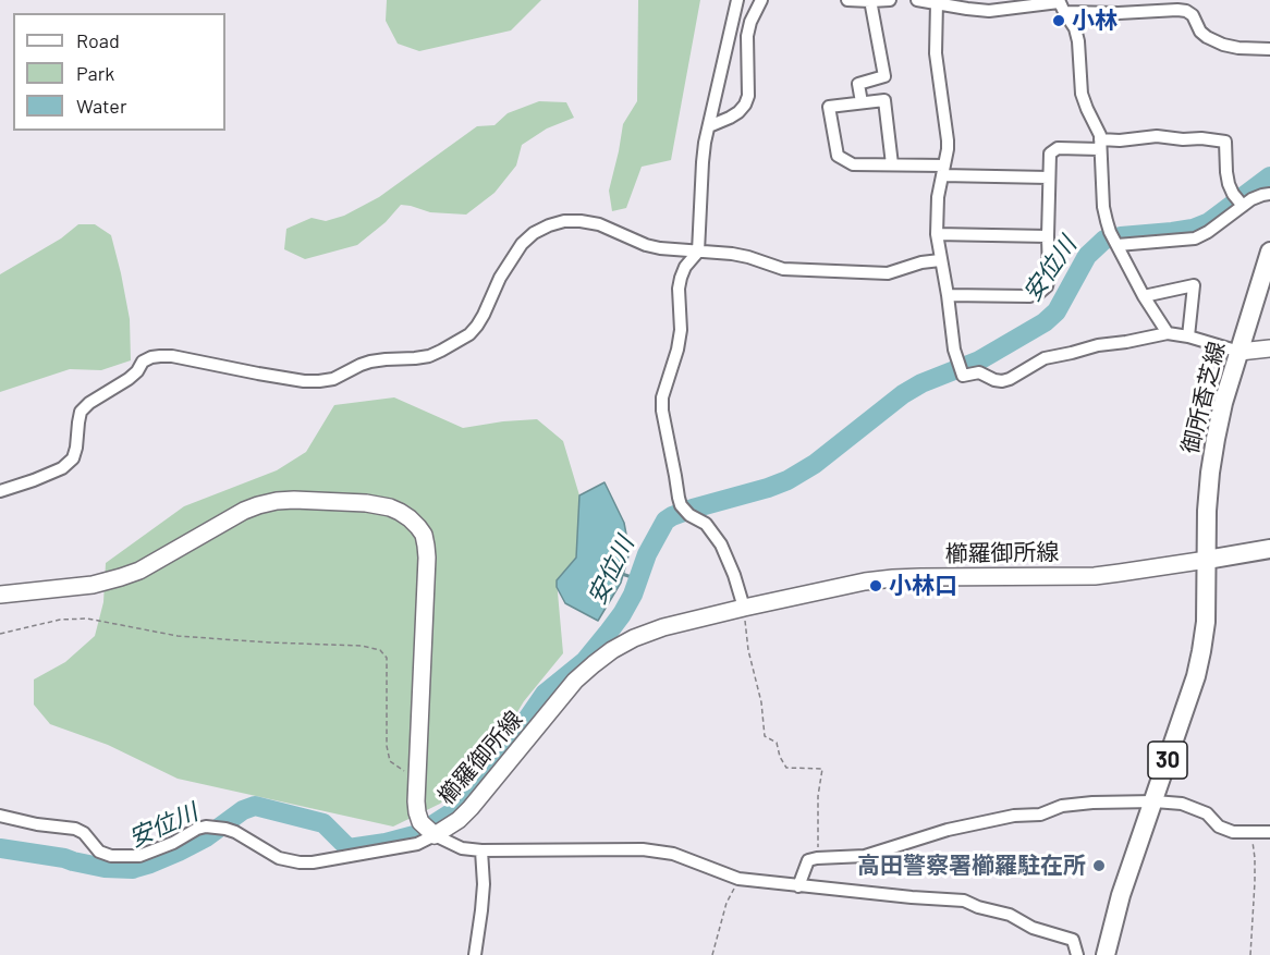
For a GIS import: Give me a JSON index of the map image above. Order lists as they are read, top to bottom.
{
  "streets": {
    "main road": ["御所香芝線", "櫛羅御所線", "30"]
  },
  "crossings": [
    ["御所香芝線", "櫛羅御所線"]
  ],
  "water": ["安位川"],
  "places": ["小林", "小林口", "高田警察署櫛羅駐在所"],
  "legend": ["Road", "Park", "Water"]
}
